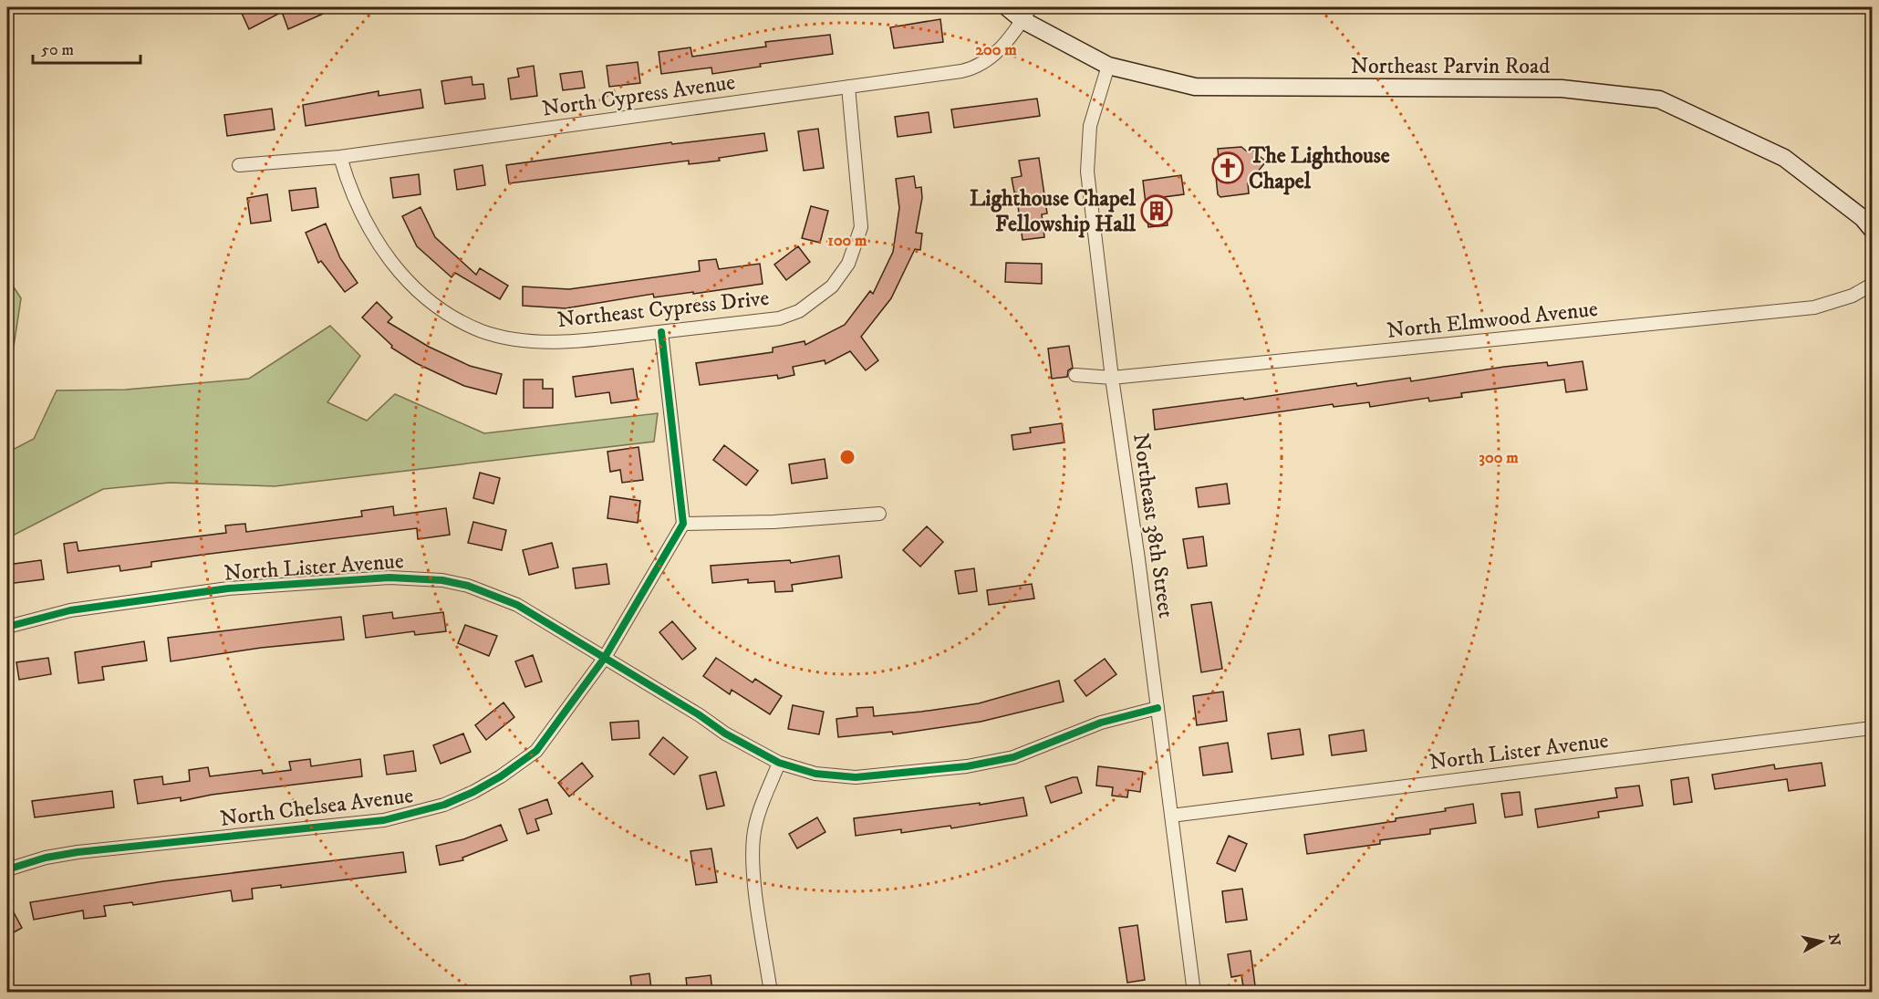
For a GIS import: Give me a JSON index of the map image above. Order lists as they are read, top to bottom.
{
  "streets": {
    "main road": ["Northeast Parvin Road"],
    "street": [
      "North Cypress Avenue",
      "Northeast Cypress Drive",
      "North Elmwood Avenue",
      "Northeast 38th Street",
      "North Lister Avenue",
      "North Chelsea Avenue"
    ]
  },
  "crossings": [
    ["Northeast Parvin Road", "North Cypress Avenue"],
    ["Northeast Parvin Road", "Northeast 38th Street"],
    ["North Cypress Avenue", "Northeast Cypress Drive"],
    ["North Elmwood Avenue", "Northeast 38th Street"],
    ["Northeast 38th Street", "North Lister Avenue"],
    ["North Lister Avenue", "North Chelsea Avenue"]
  ],
  "places": {
    "church": ["The Lighthouse Chapel"],
    "building": ["Lighthouse Chapel Fellowship Hall"]
  },
  "scale_bar": "50 m",
  "north": "right",
  "rings": ["200 m", "100 m", "300 m"]
}
